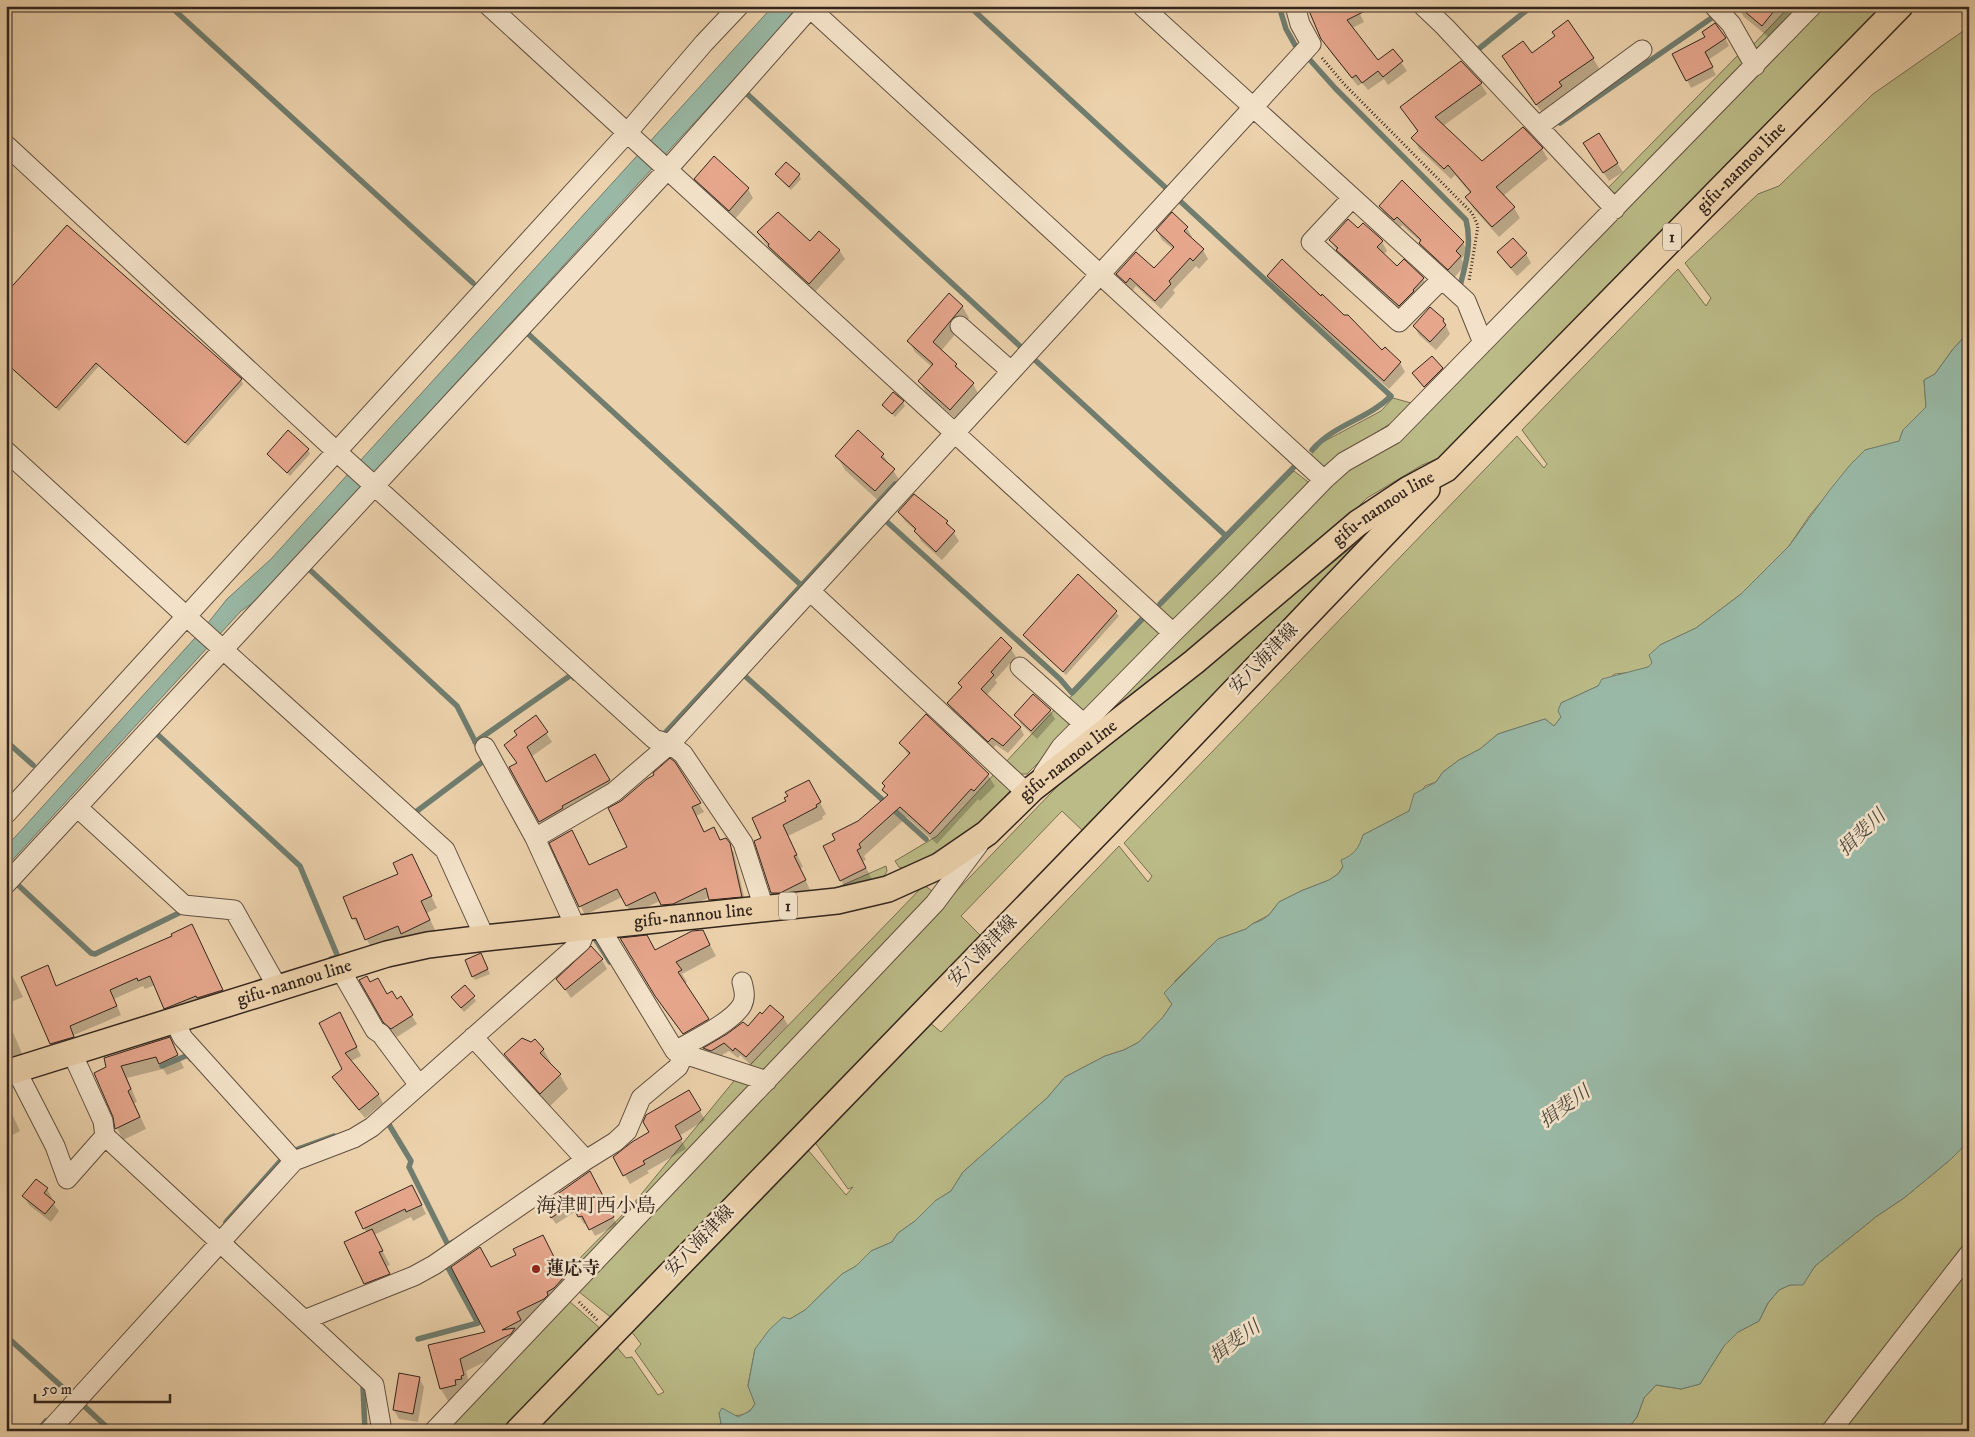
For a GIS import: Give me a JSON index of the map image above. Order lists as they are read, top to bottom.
{
  "streets": {
    "main road": ["gifu-nannou line", "1", "安八海津線"]
  },
  "crossings": [
    ["gifu-nannou line", "安八海津線"]
  ],
  "districts": ["海津町西小島"],
  "water": ["揖斐川"],
  "places": ["蓮応寺"],
  "scale_bar": "50 m"
}
